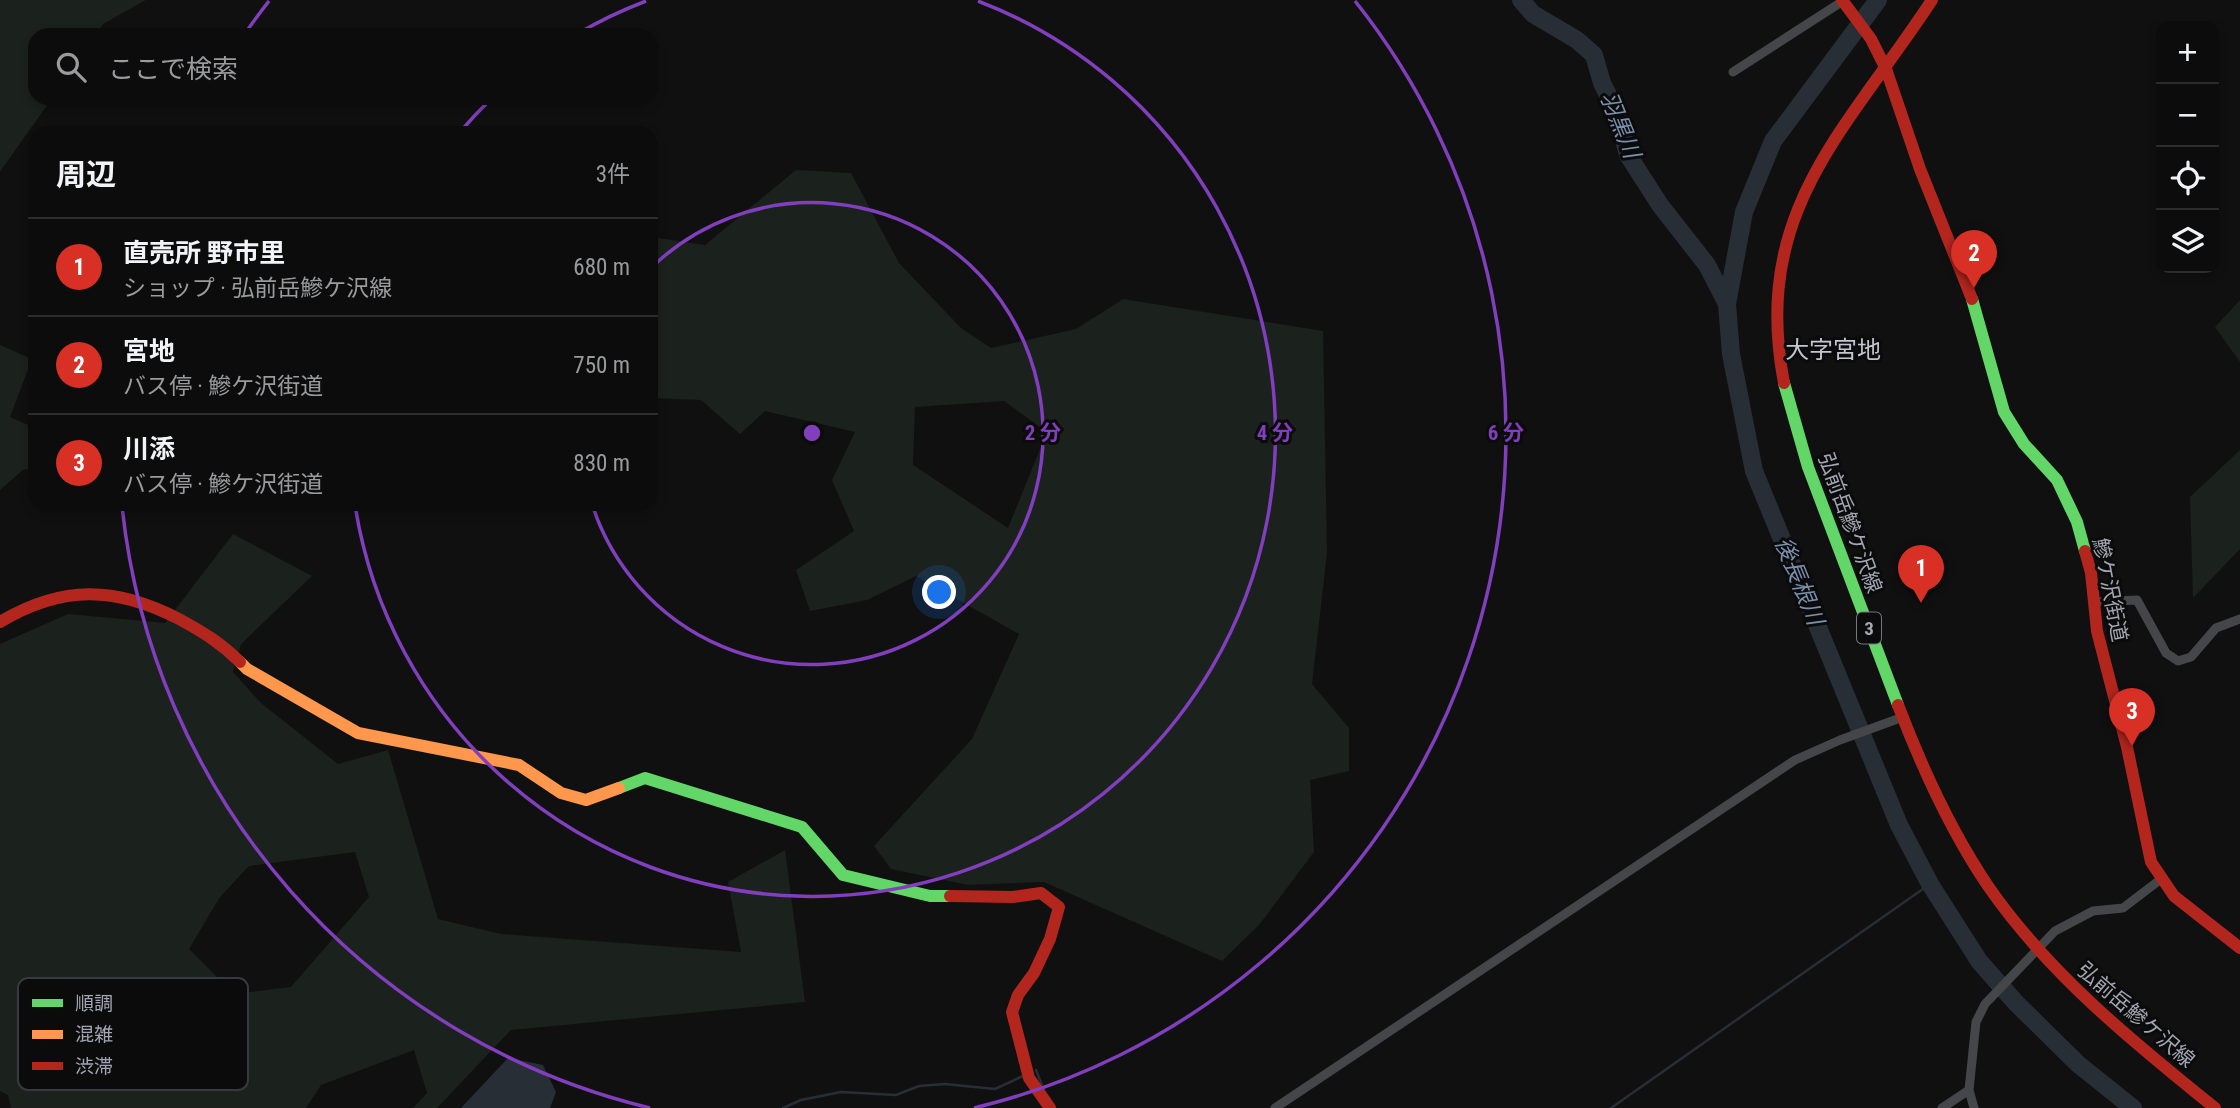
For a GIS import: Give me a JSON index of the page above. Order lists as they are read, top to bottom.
{
  "streets": {
    "street": ["弘前岳鰺ケ沢線", "鰺ケ沢街道", "3"]
  },
  "crossings": [
    ["弘前岳鰺ケ沢線", "鰺ケ沢街道"],
    ["弘前岳鰺ケ沢線", "3"],
    ["鰺ケ沢街道", "3"]
  ],
  "districts": ["大字宮地"],
  "water": ["羽黒川", "後長根川"],
  "legend": ["順調", "混雑", "渋滞"],
  "page": {
    "map_buttons": ["+", "−"],
    "search": "ここで検索",
    "heading": ["周辺", "3件"],
    "list": [
      {
        "mark": "1",
        "name": "直売所 野市里",
        "note": "ショップ · 弘前岳鰺ケ沢線",
        "value": "680 m"
      },
      {
        "mark": "2",
        "name": "宮地",
        "note": "バス停 · 鰺ケ沢街道",
        "value": "750 m"
      },
      {
        "mark": "3",
        "name": "川添",
        "note": "バス停 · 鰺ケ沢街道",
        "value": "830 m"
      }
    ],
    "pins": ["2", "1", "3"]
  },
  "rings": ["2 分", "4 分", "6 分"]
}
